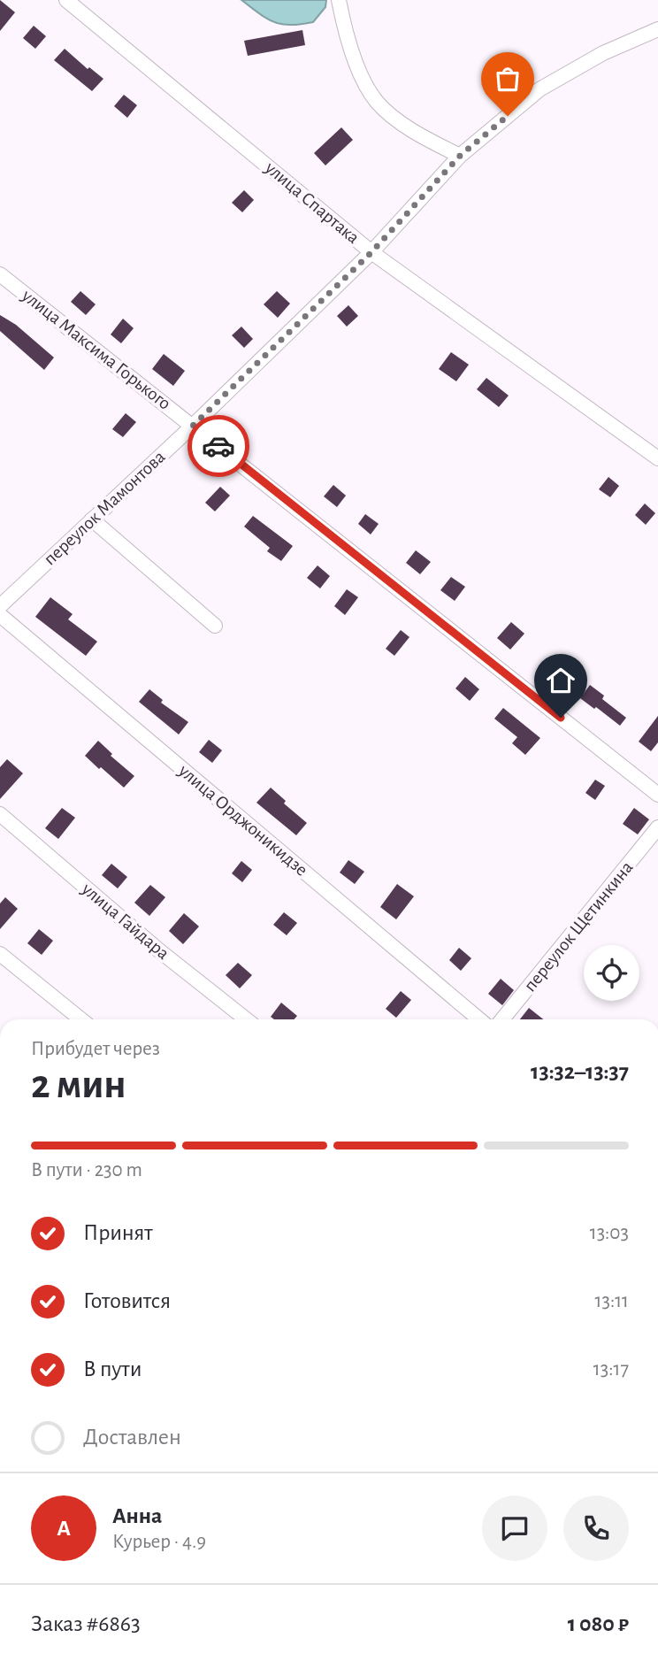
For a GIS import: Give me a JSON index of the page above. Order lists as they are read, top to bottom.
{
  "streets": {
    "street": [
      "улица Спартака",
      "улица Максима Горького",
      "переулок Мамонтова",
      "улица Орджоникидзе",
      "улица Гайдара",
      "переулок Щетинкина"
    ]
  },
  "crossings": [
    ["улица Спартака", "переулок Мамонтова"],
    ["улица Максима Горького", "переулок Мамонтова"]
  ],
  "page": {
    "heading": ["2 мин", "Прибудет через", "13:32–13:37"],
    "panel": [
      "Анна",
      "Курьер · 4.9",
      "Заказ #6863",
      "1 080 ₽"
    ],
    "bar": "В пути · 230 m",
    "list": [
      ["Принят", "13:03"],
      ["Готовится", "13:11"],
      ["В пути", "13:17"],
      "Доставлен"
    ],
    "round": "А"
  }
}
